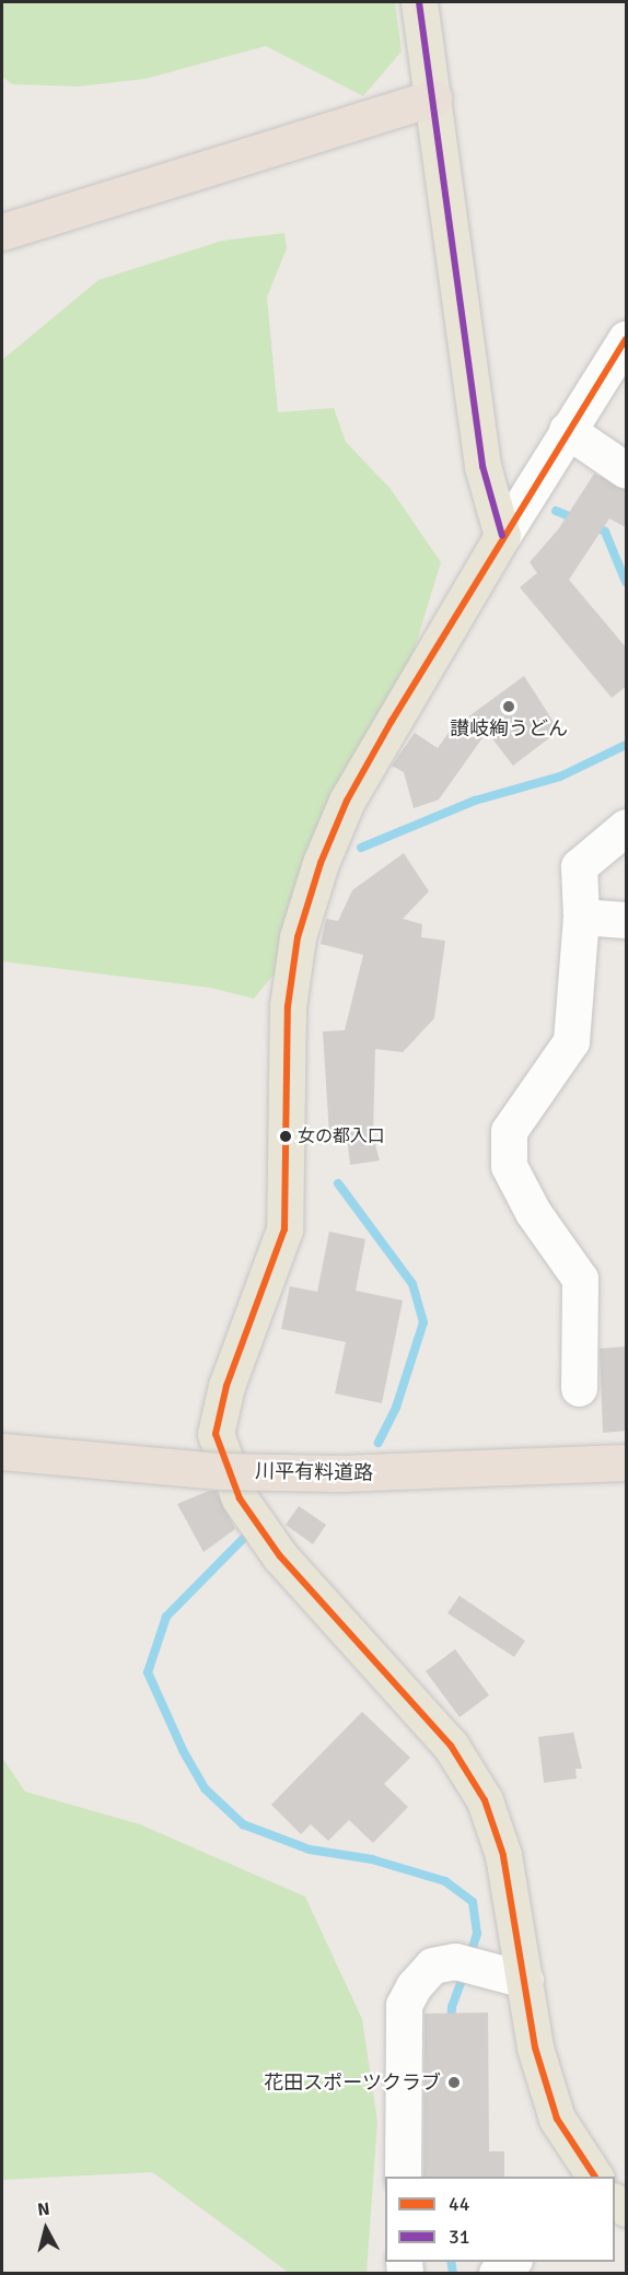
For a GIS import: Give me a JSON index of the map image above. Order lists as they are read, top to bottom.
{
  "streets": {
    "highway": ["川平有料道路"]
  },
  "places": ["讃岐絢うどん", "女の都入口", "花田スポーツクラブ"],
  "lines": ["transit line 31", "transit line 44"],
  "legend": ["44", "31"],
  "north": "top"
}
